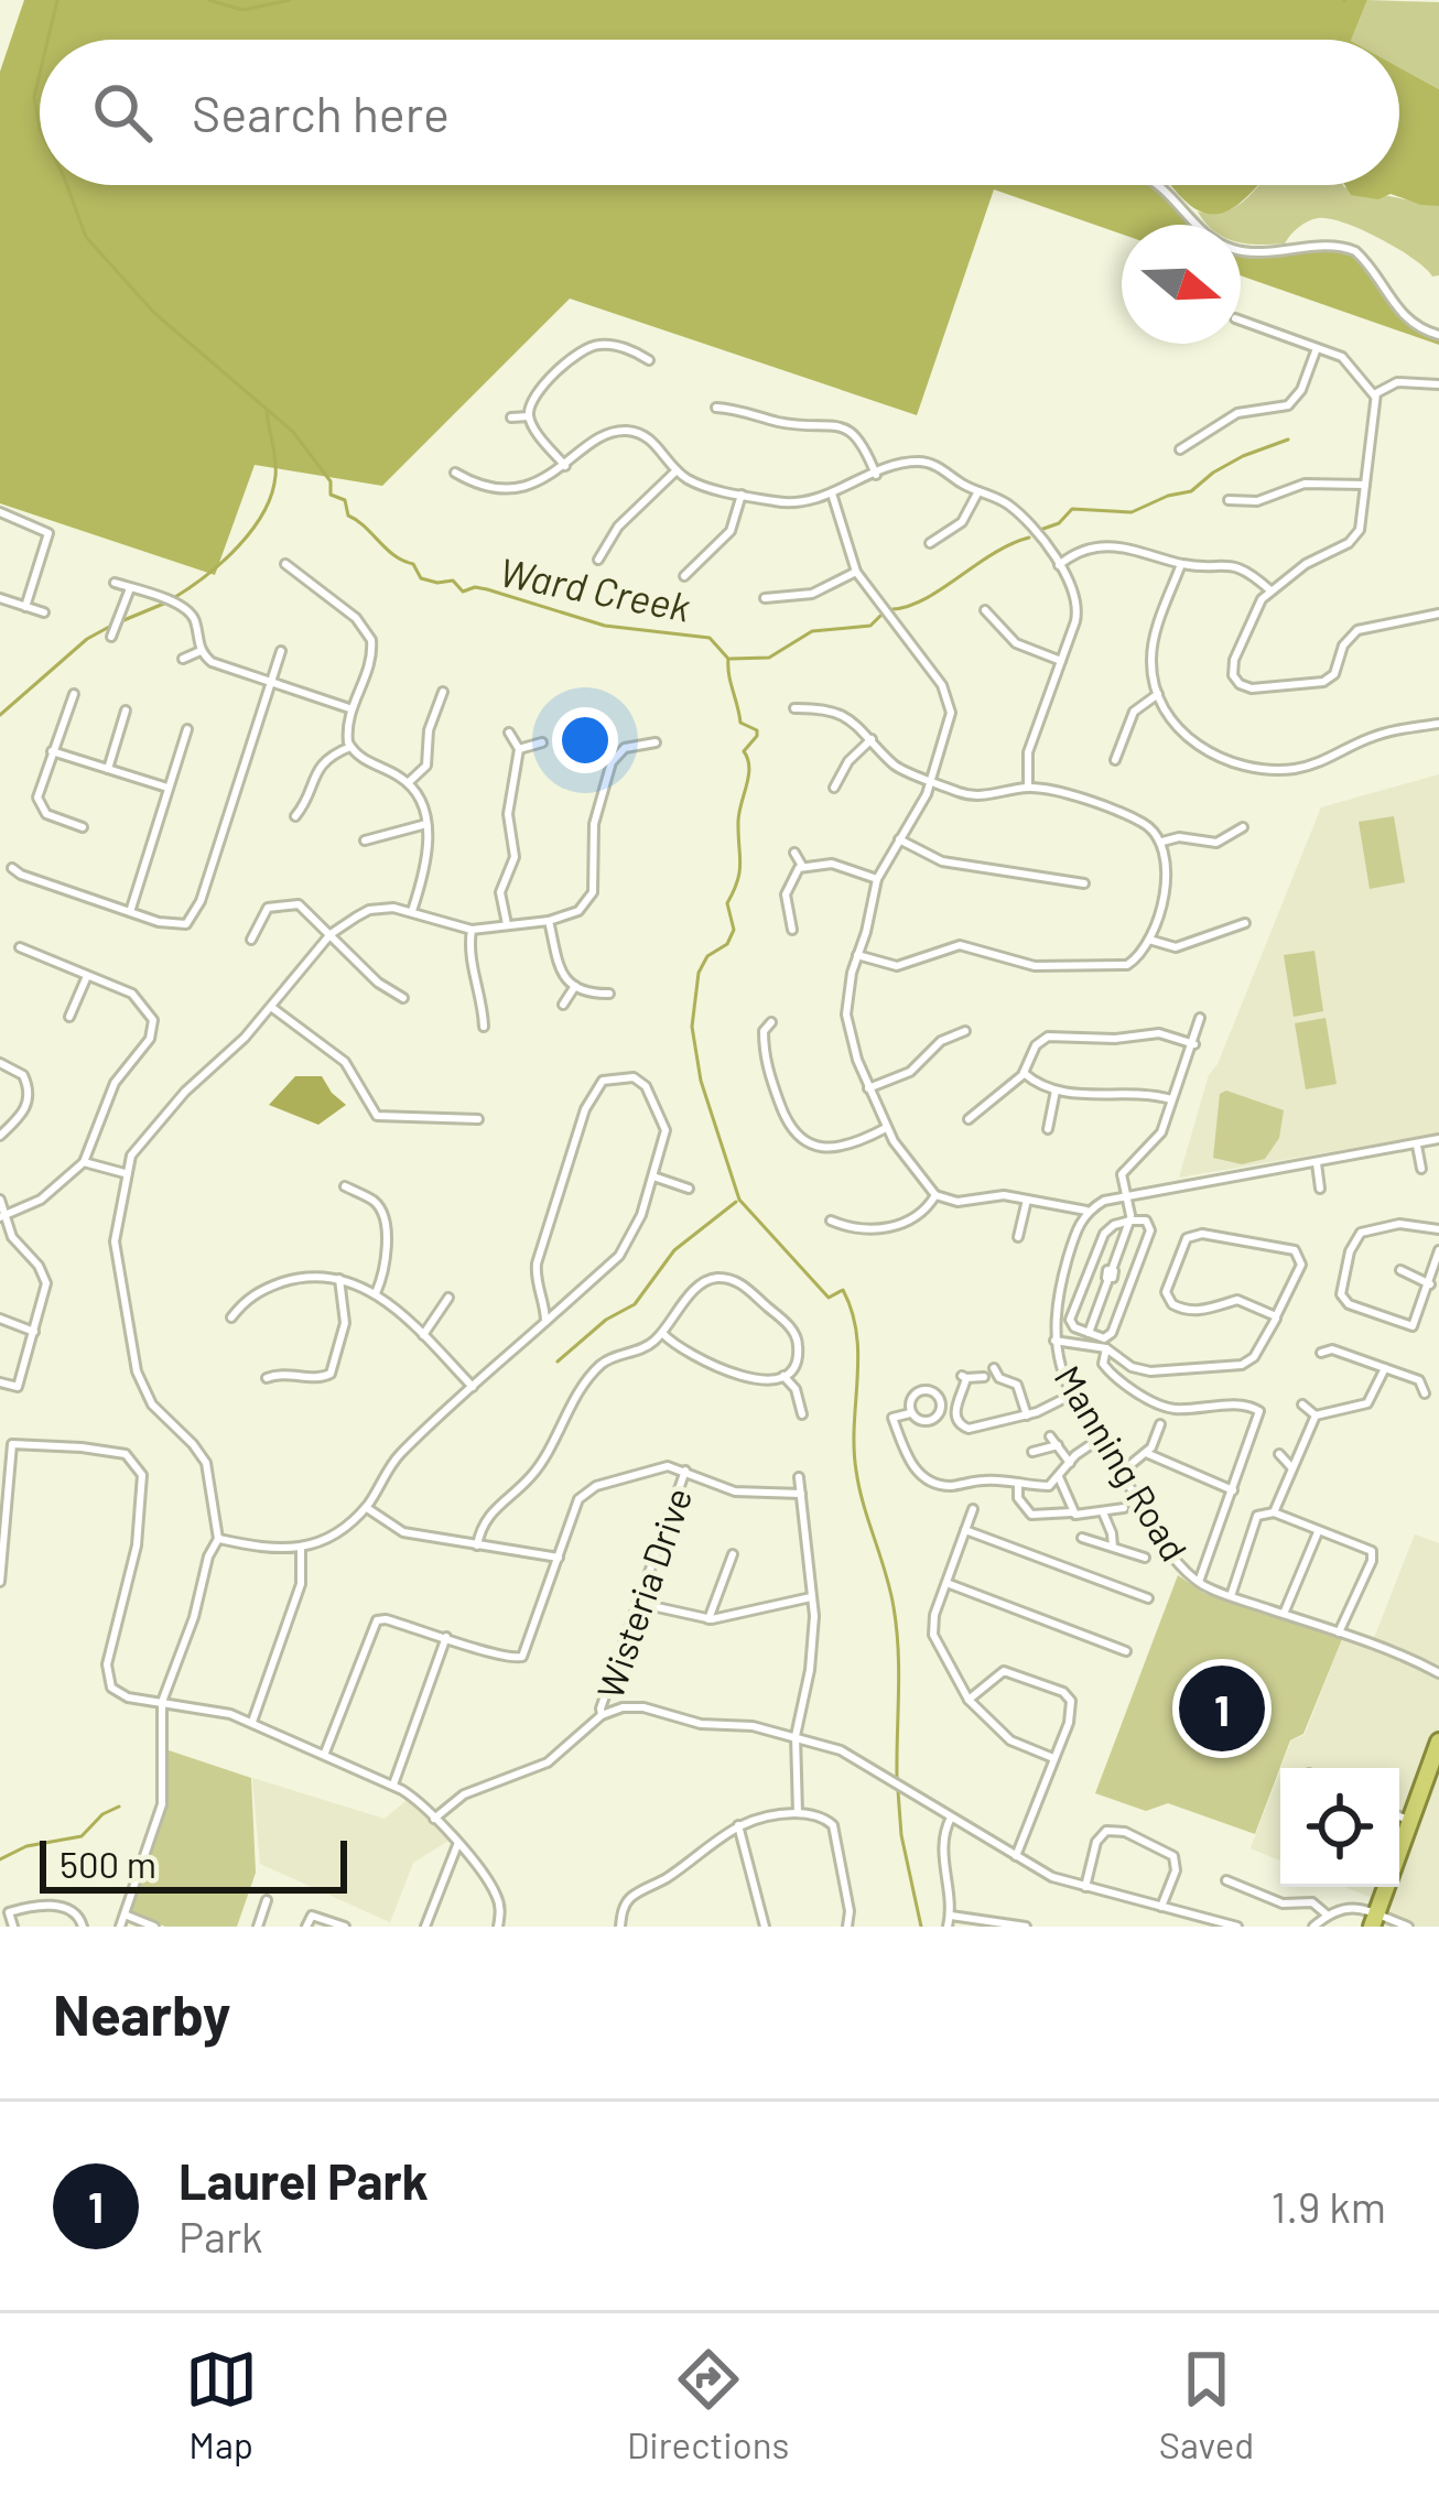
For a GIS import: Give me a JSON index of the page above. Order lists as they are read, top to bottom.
{
  "streets": {
    "street": ["Manning Road", "Wisteria Drive"]
  },
  "water": ["Ward Creek"],
  "scale_bar": "500 m",
  "north": "right",
  "page": {
    "search": "Search here",
    "pins": "1",
    "scale": "500 m",
    "heading": "Nearby",
    "list": [
      {
        "mark": "1",
        "name": "Laurel Park",
        "note": "Park",
        "value": "1.9 km"
      }
    ],
    "nav": ["Map", "Directions", "Saved"]
  }
}
